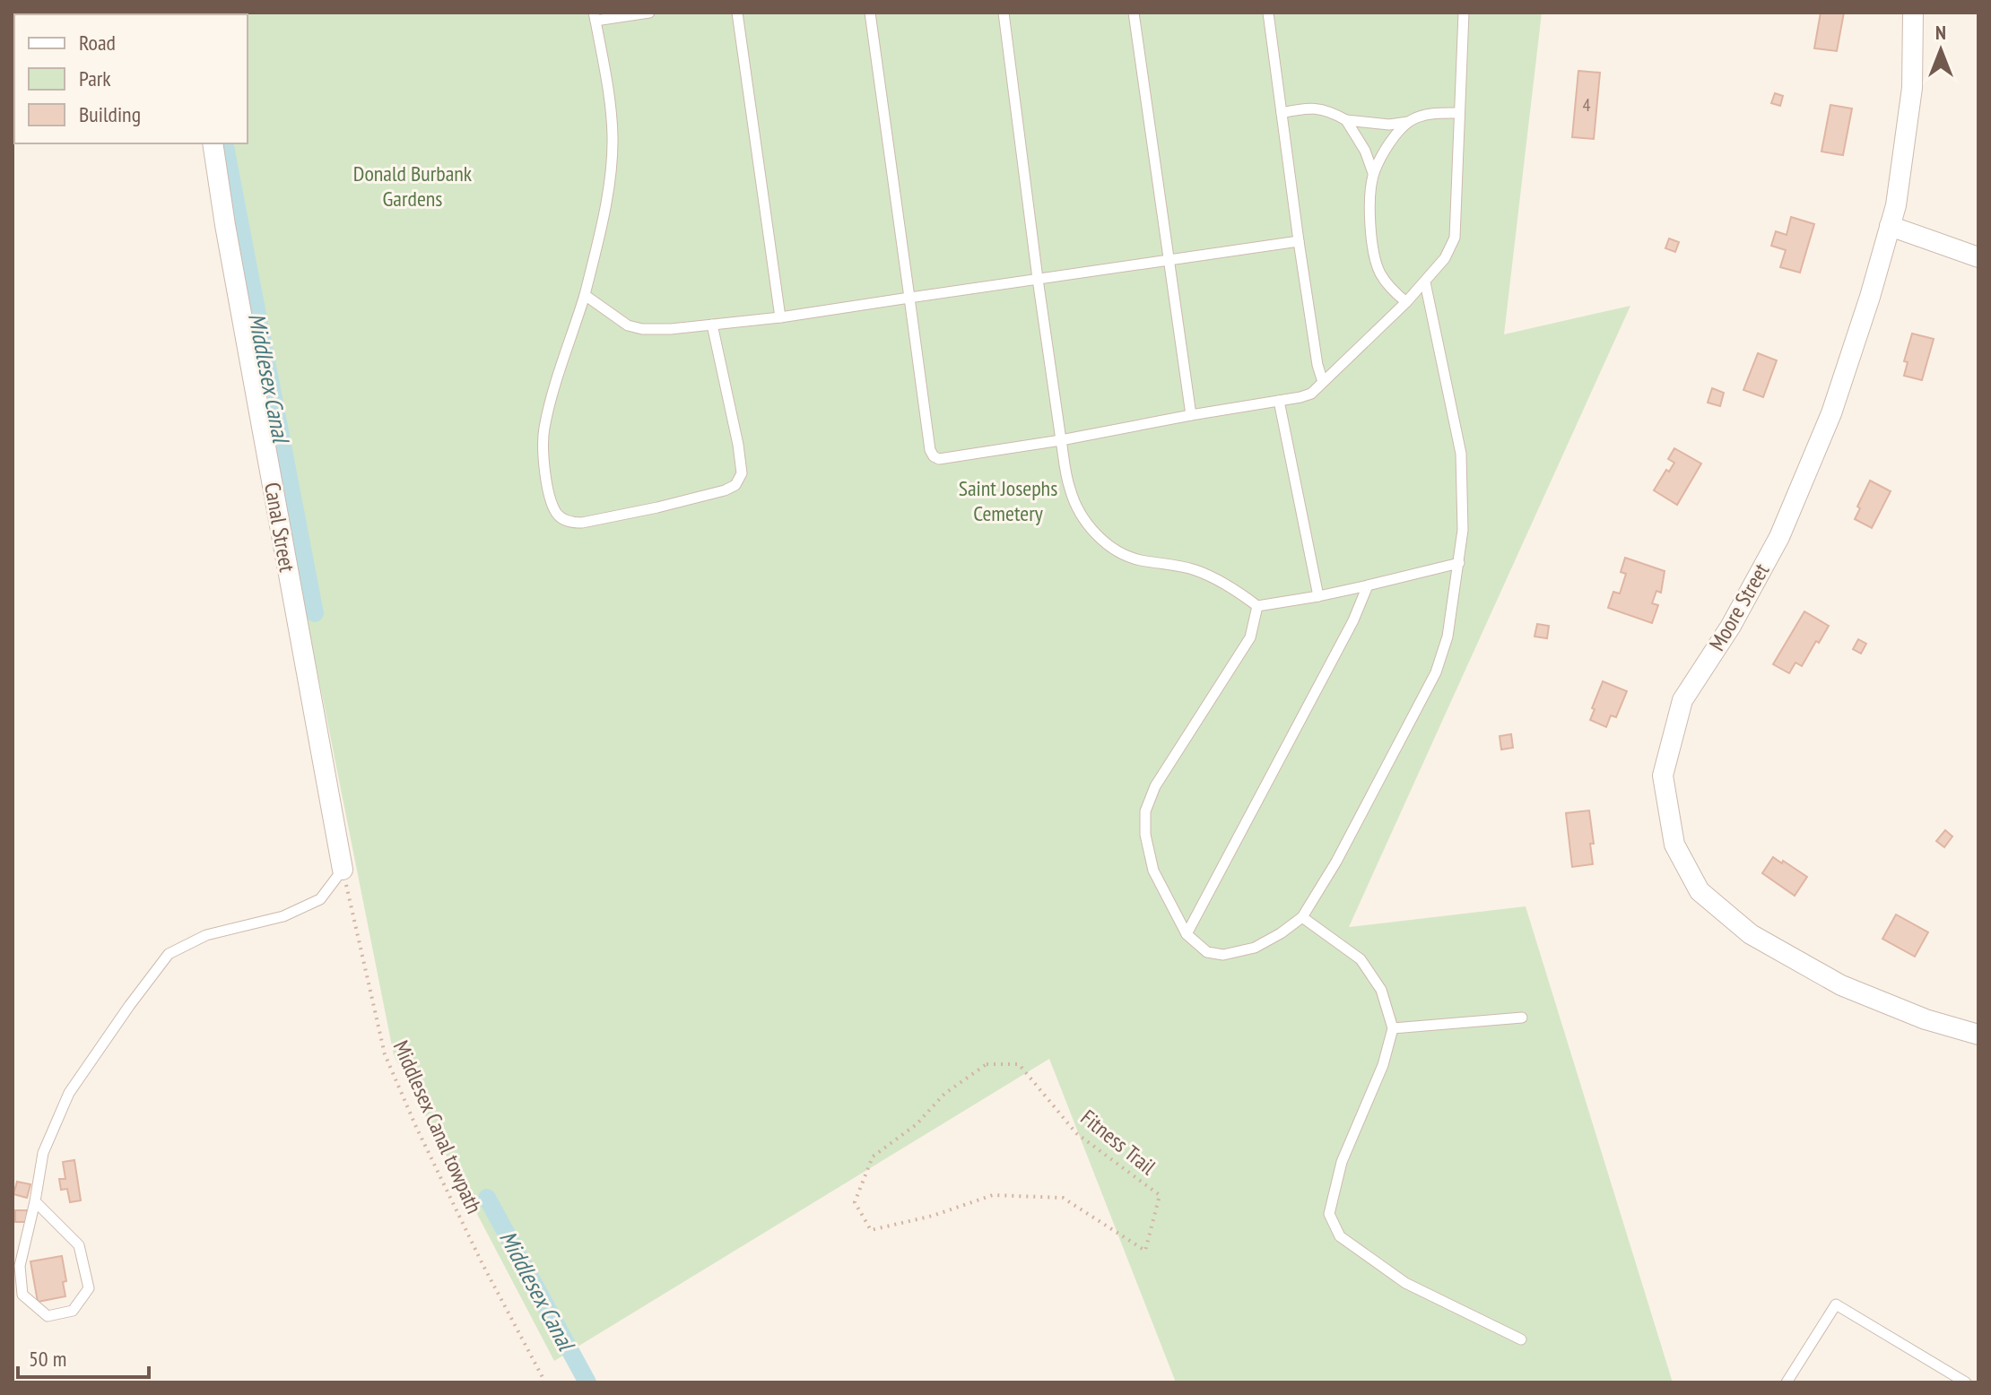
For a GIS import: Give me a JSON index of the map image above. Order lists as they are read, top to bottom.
{
  "streets": {
    "street": ["Canal Street", "Moore Street"],
    "path": ["Middlesex Canal towpath", "Fitness Trail"]
  },
  "crossings": [
    ["Canal Street", "Middlesex Canal towpath"]
  ],
  "water": ["Middlesex Canal"],
  "parks": ["Donald Burbank Gardens", "Saint Josephs Cemetery"],
  "house_numbers": ["4"],
  "legend": ["Road", "Park", "Building"],
  "scale_bar": "50 m",
  "north": "top"
}
